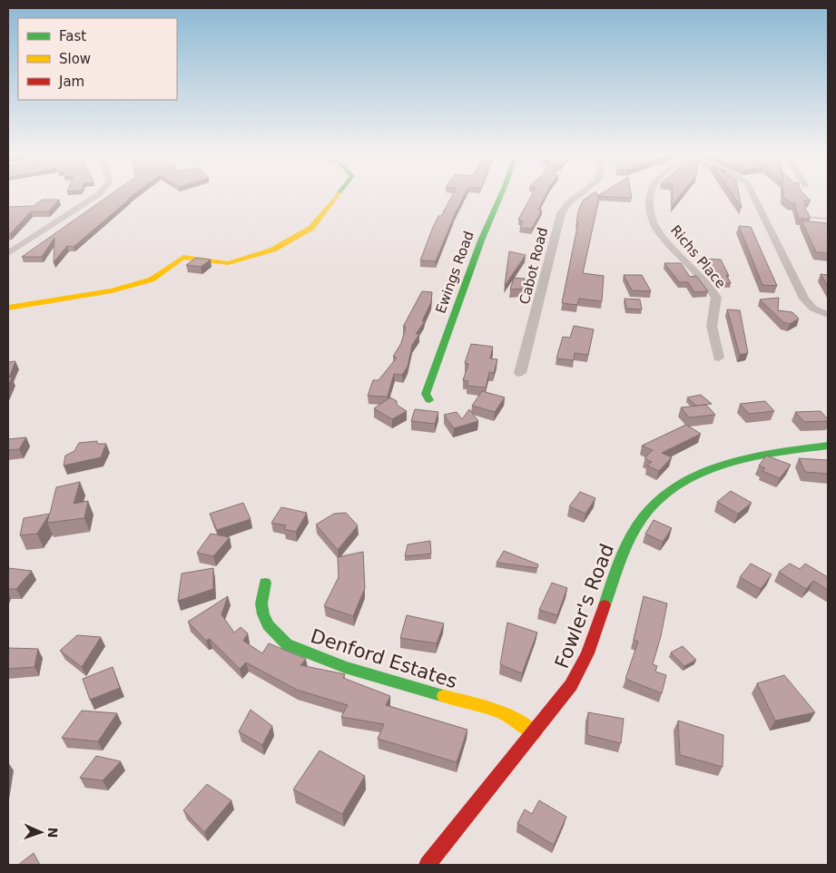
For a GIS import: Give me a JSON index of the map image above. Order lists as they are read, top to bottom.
{
  "streets": {
    "street": [
      "Richs Place",
      "Cabot Road",
      "Ewings Road",
      "Fowler's Road",
      "Denford Estates"
    ]
  },
  "crossings": [
    ["Fowler's Road", "Denford Estates"]
  ],
  "legend": ["Fast", "Slow", "Jam"],
  "north": "right"
}
